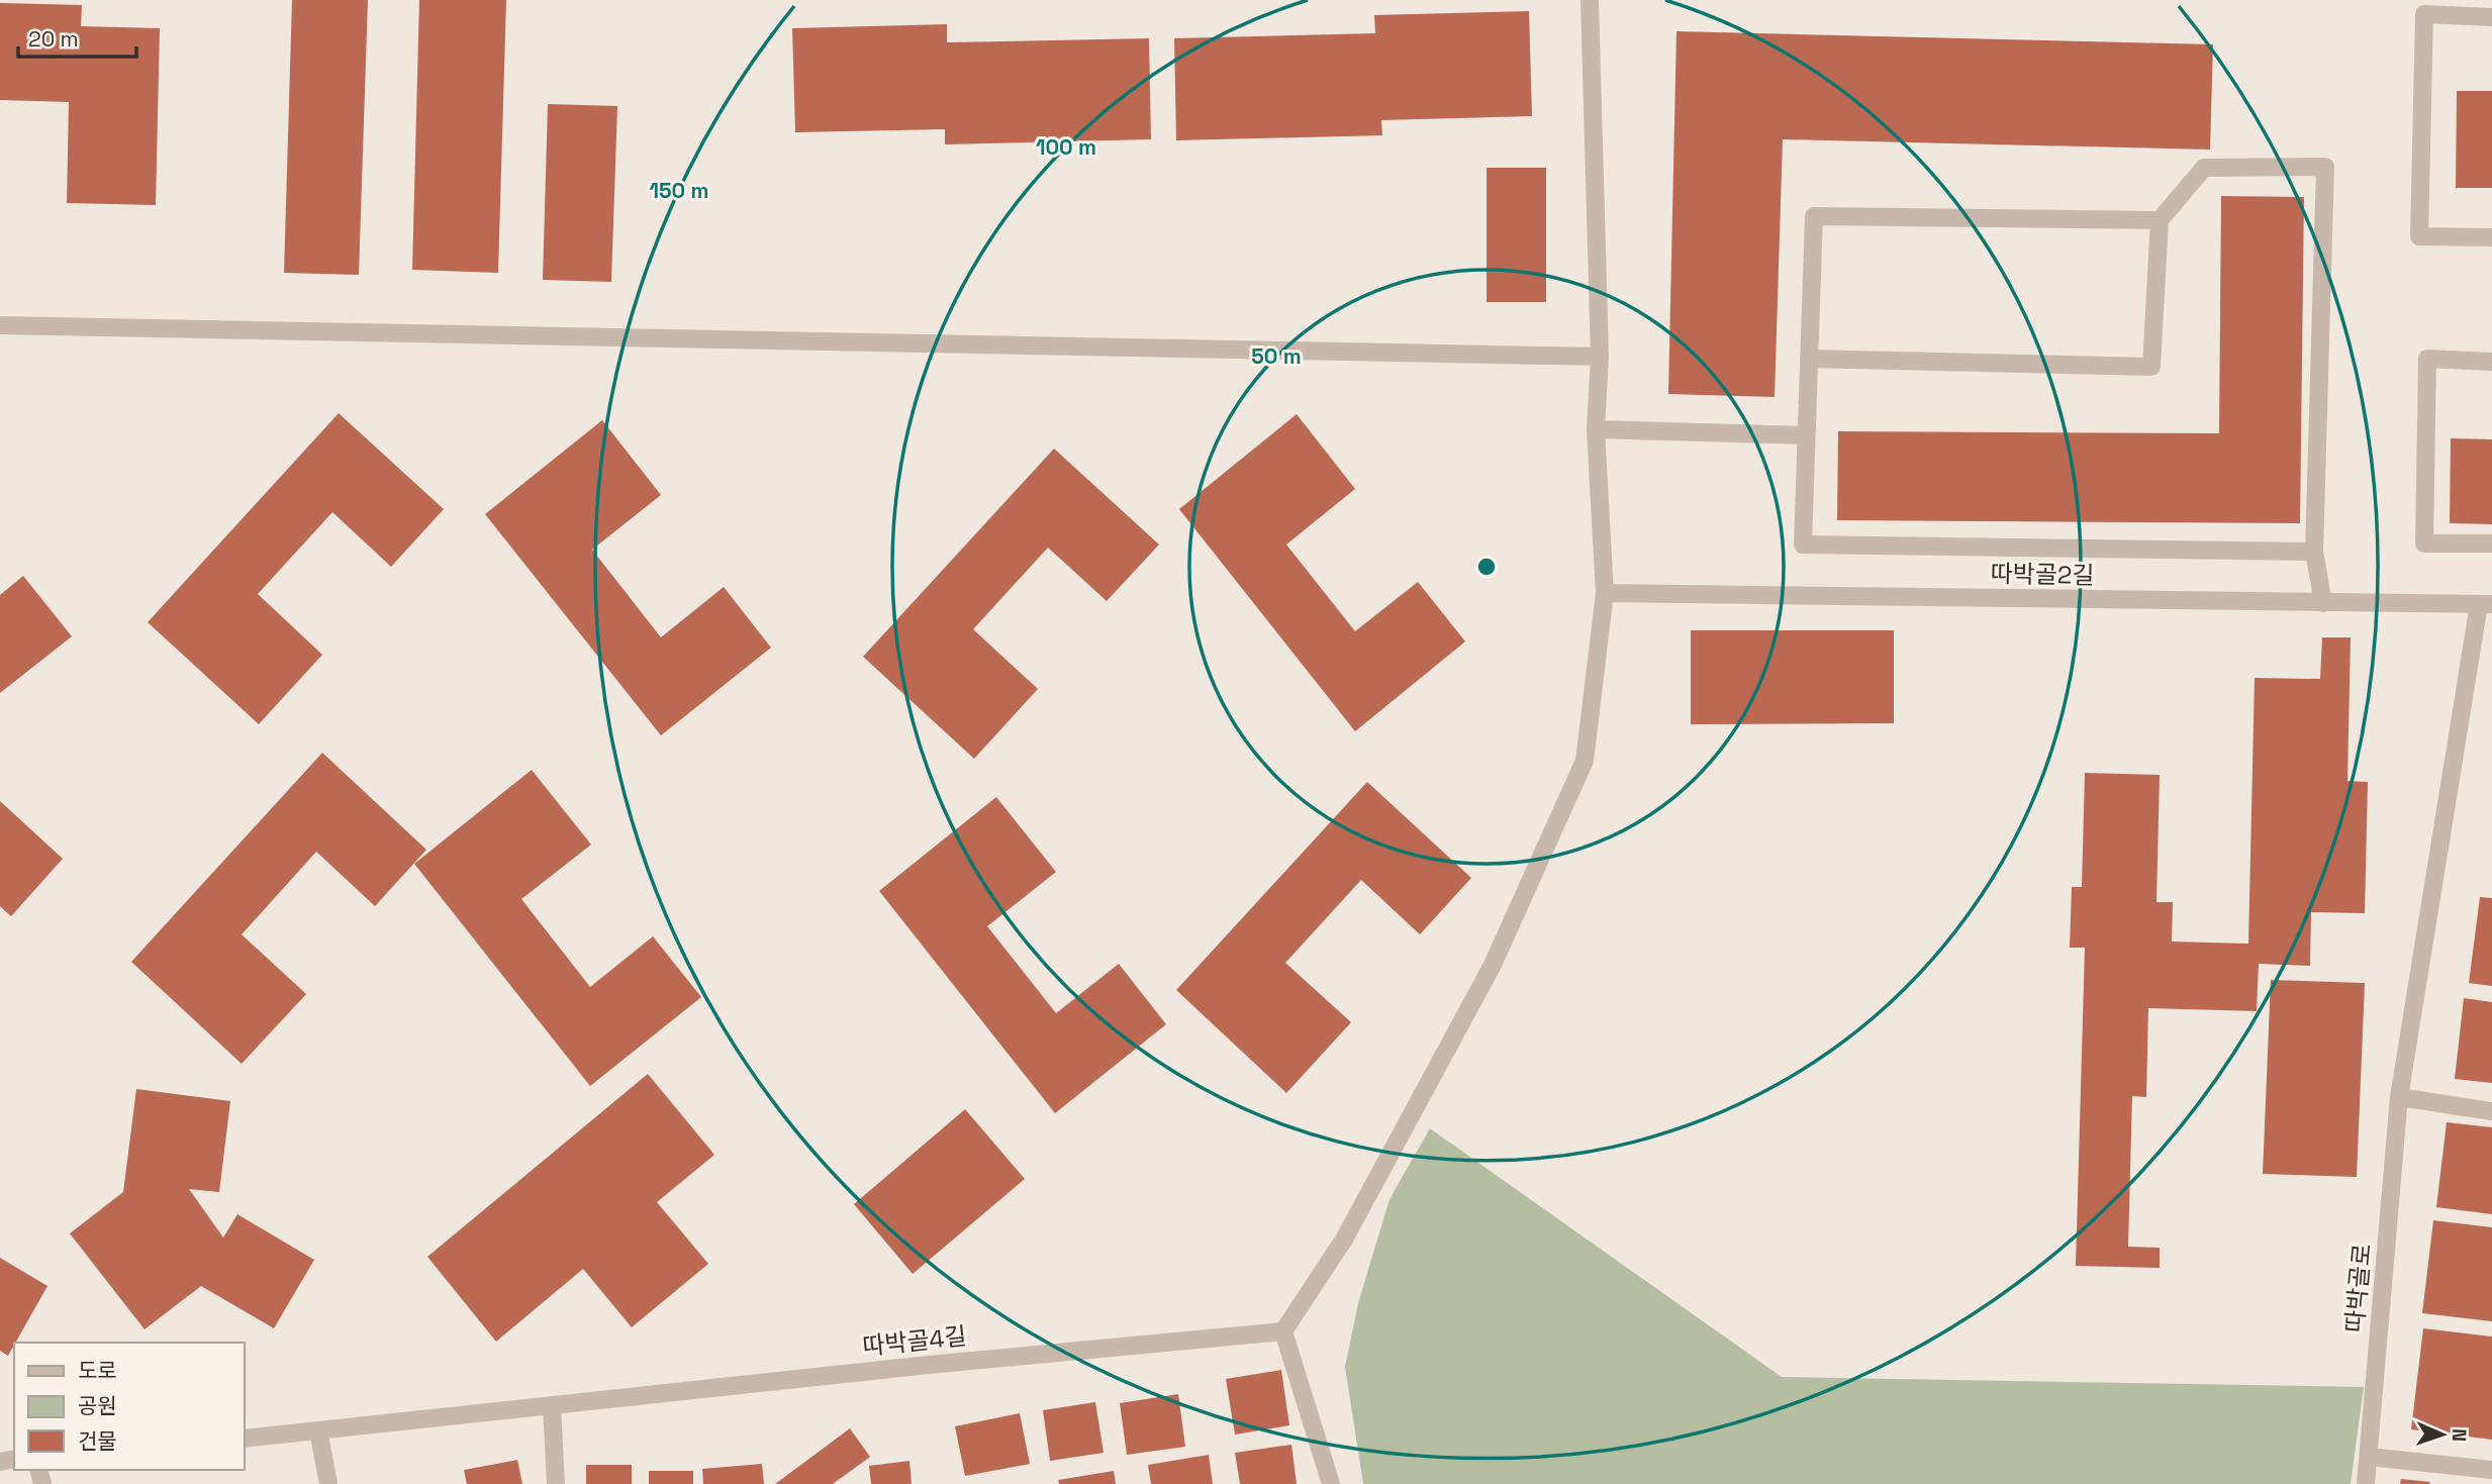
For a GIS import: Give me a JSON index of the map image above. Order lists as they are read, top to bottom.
{
  "streets": {
    "street": ["따박골2길", "따박골로", "따박골4길"]
  },
  "crossings": [
    ["따박골2길", "따박골로"]
  ],
  "legend": ["도로", "공원", "건물"],
  "scale_bar": "20 m",
  "north": "right",
  "rings": ["100 m", "150 m", "50 m"]
}
